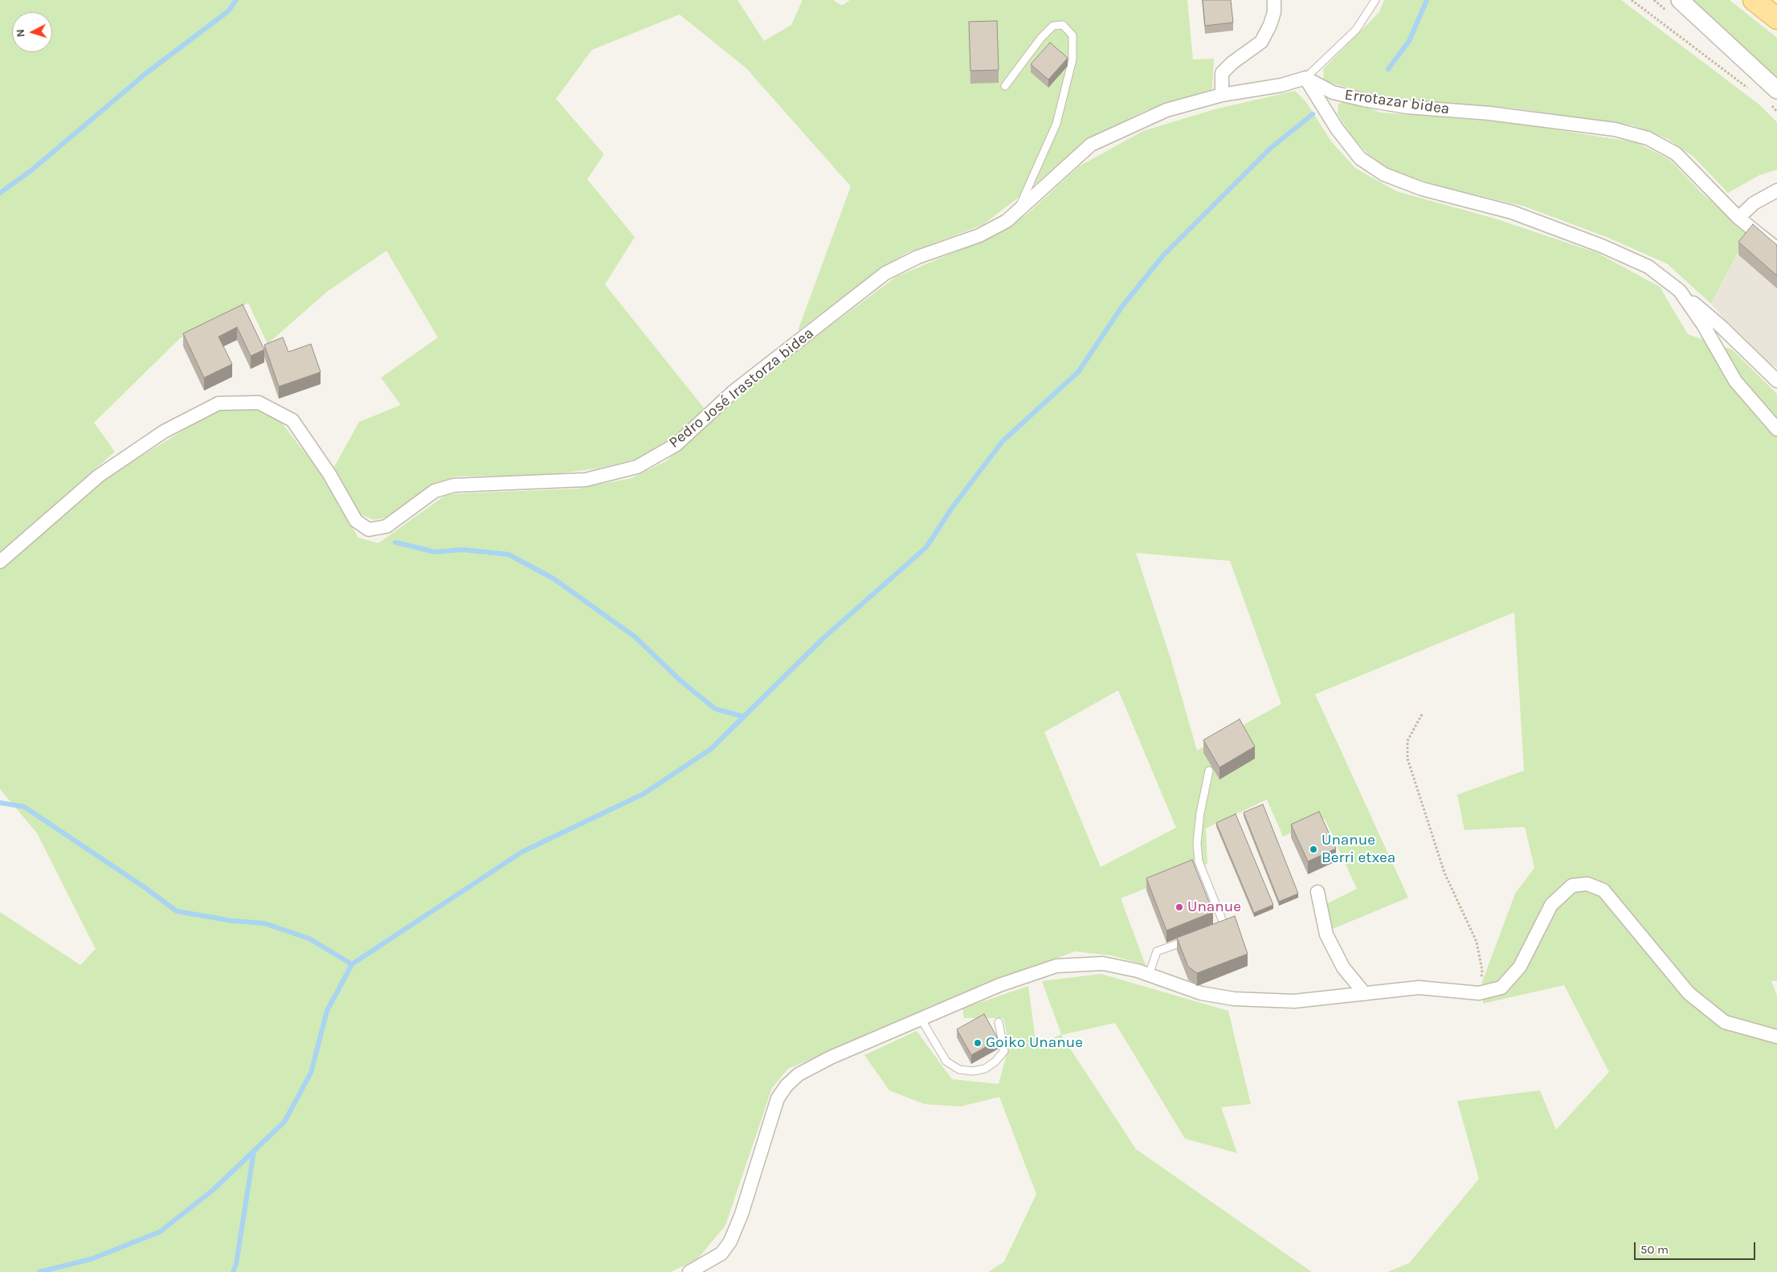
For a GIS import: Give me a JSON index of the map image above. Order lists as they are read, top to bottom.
{
  "streets": {
    "street": ["Errotazar bidea", "Pedro José Irastorza bidea"]
  },
  "crossings": [
    ["Errotazar bidea", "Pedro José Irastorza bidea"]
  ],
  "places": ["Unanue Berri etxea", "Unanue", "Goiko Unanue"],
  "scale_bar": "50 m",
  "north": "left"
}
